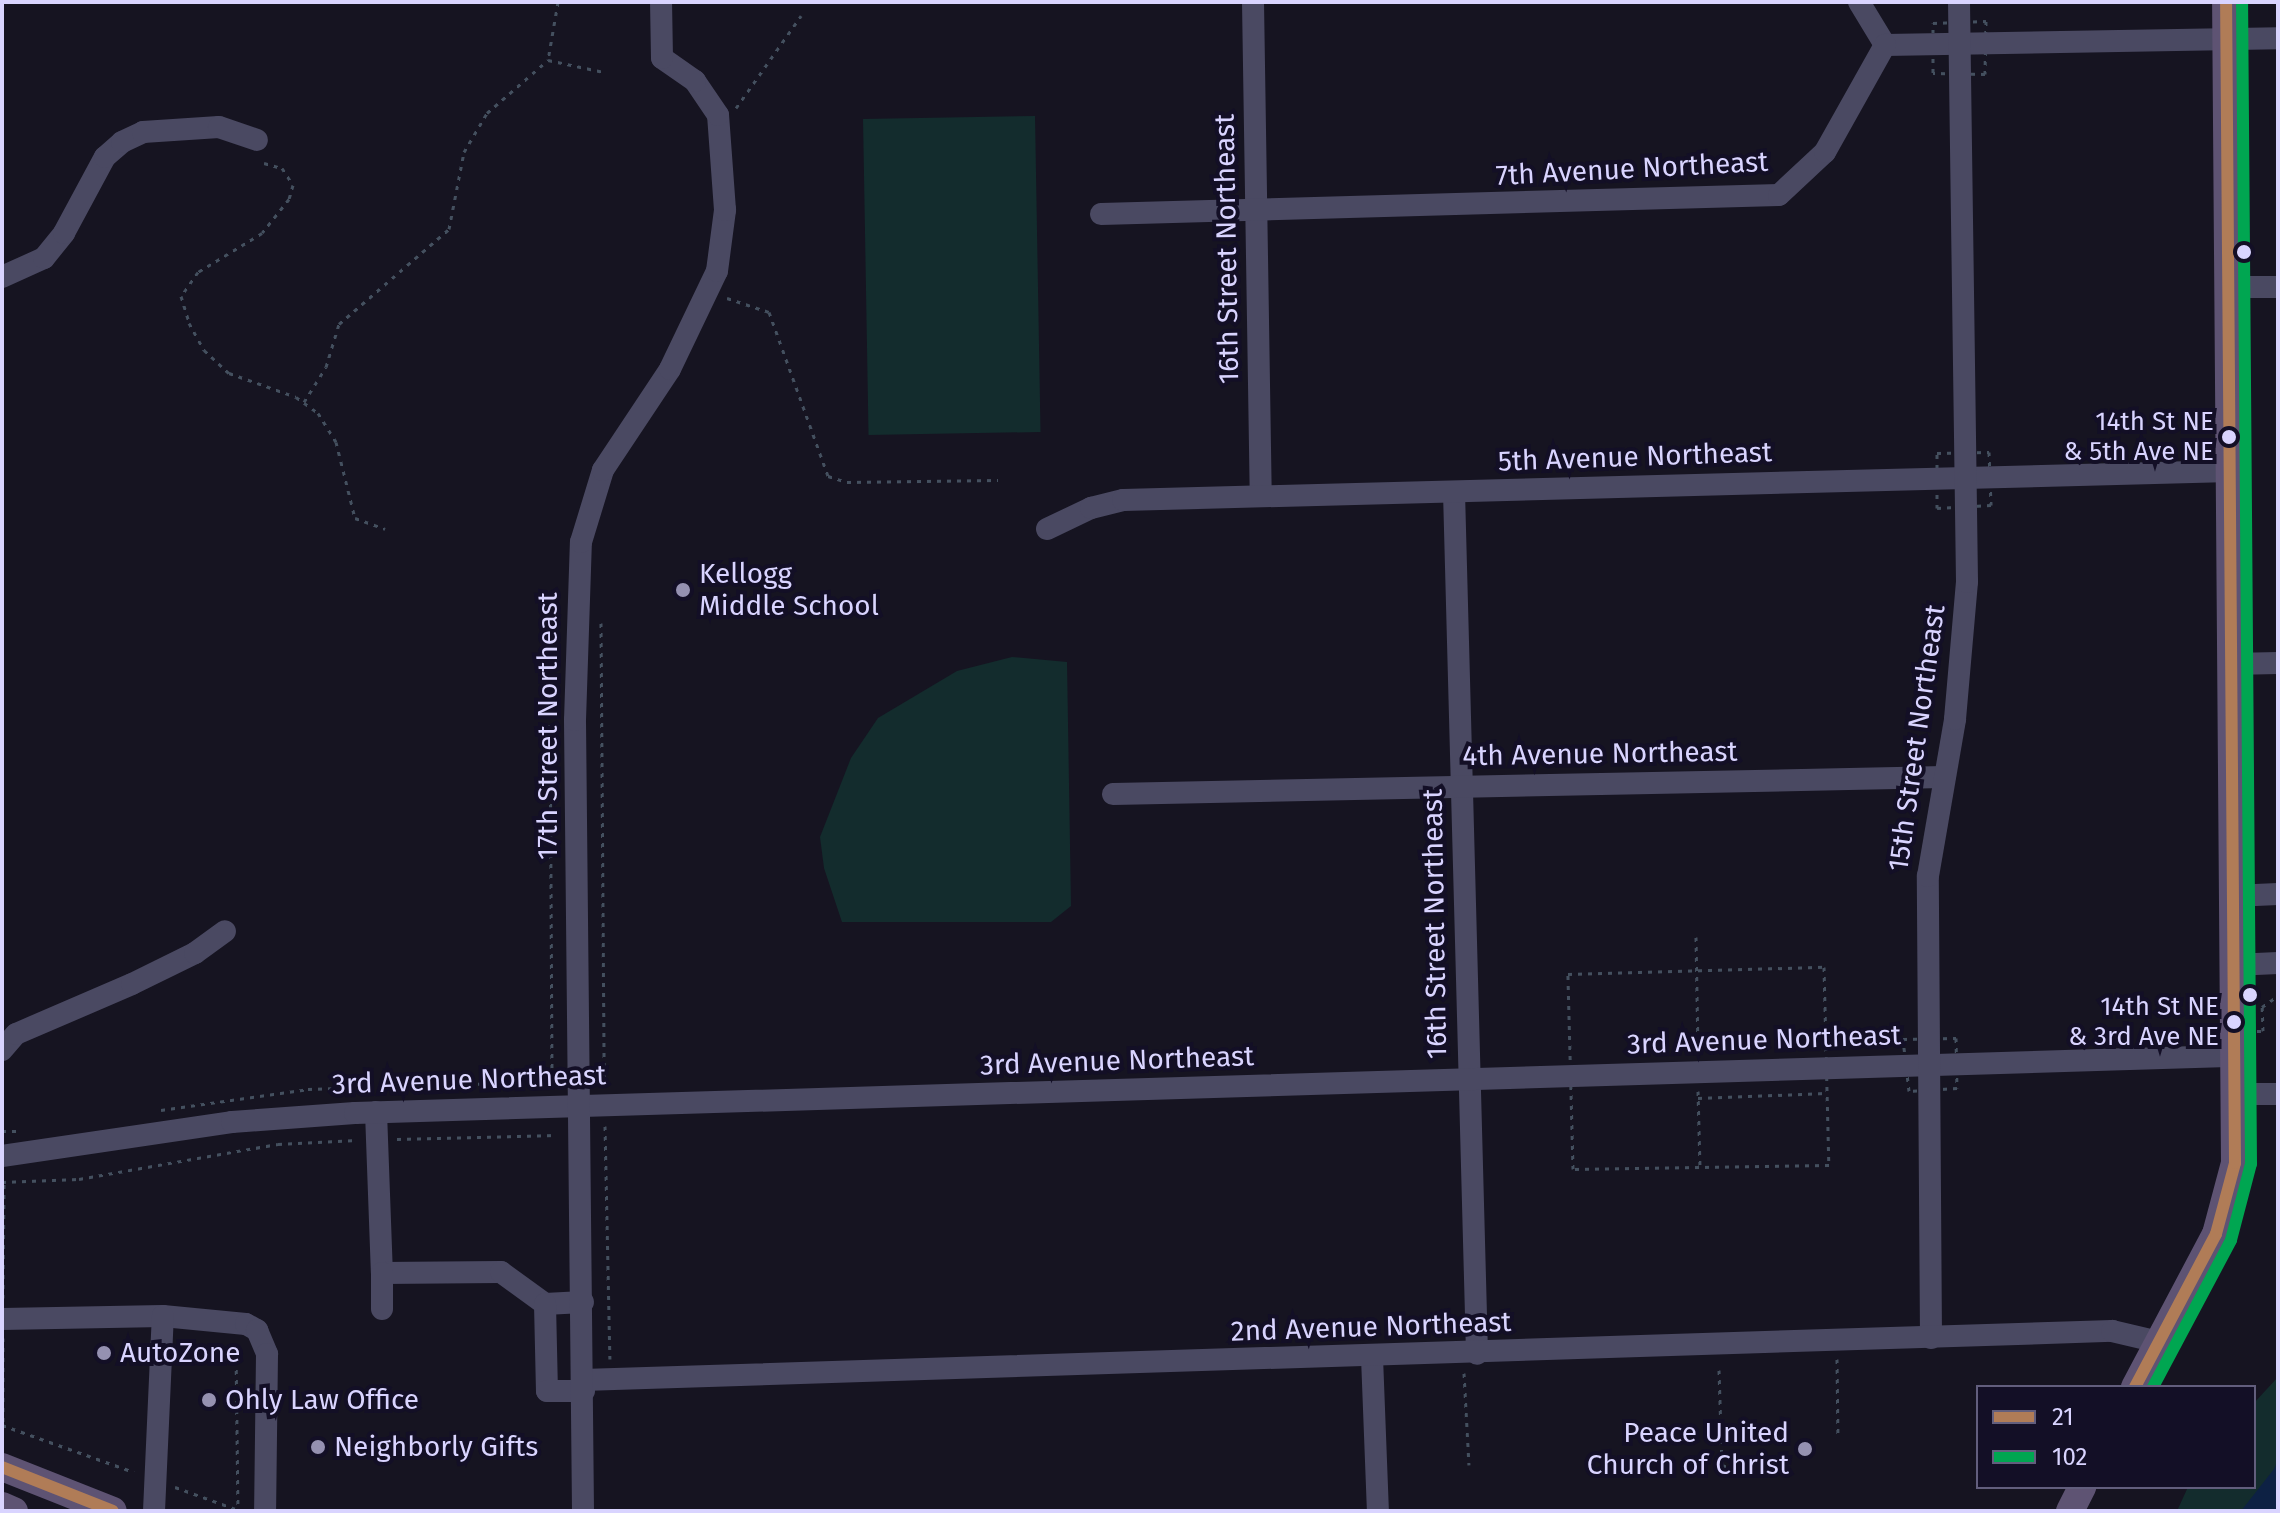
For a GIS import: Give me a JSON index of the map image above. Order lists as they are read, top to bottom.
{
  "streets": {
    "street": [
      "7th Avenue Northeast",
      "16th Street Northeast",
      "5th Avenue Northeast",
      "17th Street Northeast",
      "15th Street Northeast",
      "4th Avenue Northeast",
      "3rd Avenue Northeast",
      "2nd Avenue Northeast"
    ]
  },
  "crossings": [
    ["7th Avenue Northeast", "16th Street Northeast"],
    ["16th Street Northeast", "5th Avenue Northeast"],
    ["16th Street Northeast", "4th Avenue Northeast"],
    ["16th Street Northeast", "3rd Avenue Northeast"],
    ["16th Street Northeast", "2nd Avenue Northeast"],
    ["5th Avenue Northeast", "15th Street Northeast"],
    ["17th Street Northeast", "3rd Avenue Northeast"],
    ["17th Street Northeast", "2nd Avenue Northeast"],
    ["15th Street Northeast", "4th Avenue Northeast"],
    ["15th Street Northeast", "3rd Avenue Northeast"],
    ["15th Street Northeast", "2nd Avenue Northeast"]
  ],
  "places": [
    "14th St NE & 5th Ave NE",
    "Kellogg Middle School",
    "14th St NE & 3rd Ave NE",
    "AutoZone",
    "Ohly Law Office",
    "Neighborly Gifts",
    "Peace United Church of Christ"
  ],
  "lines": ["transit line 21", "transit line 102"],
  "legend": ["21", "102"]
}
